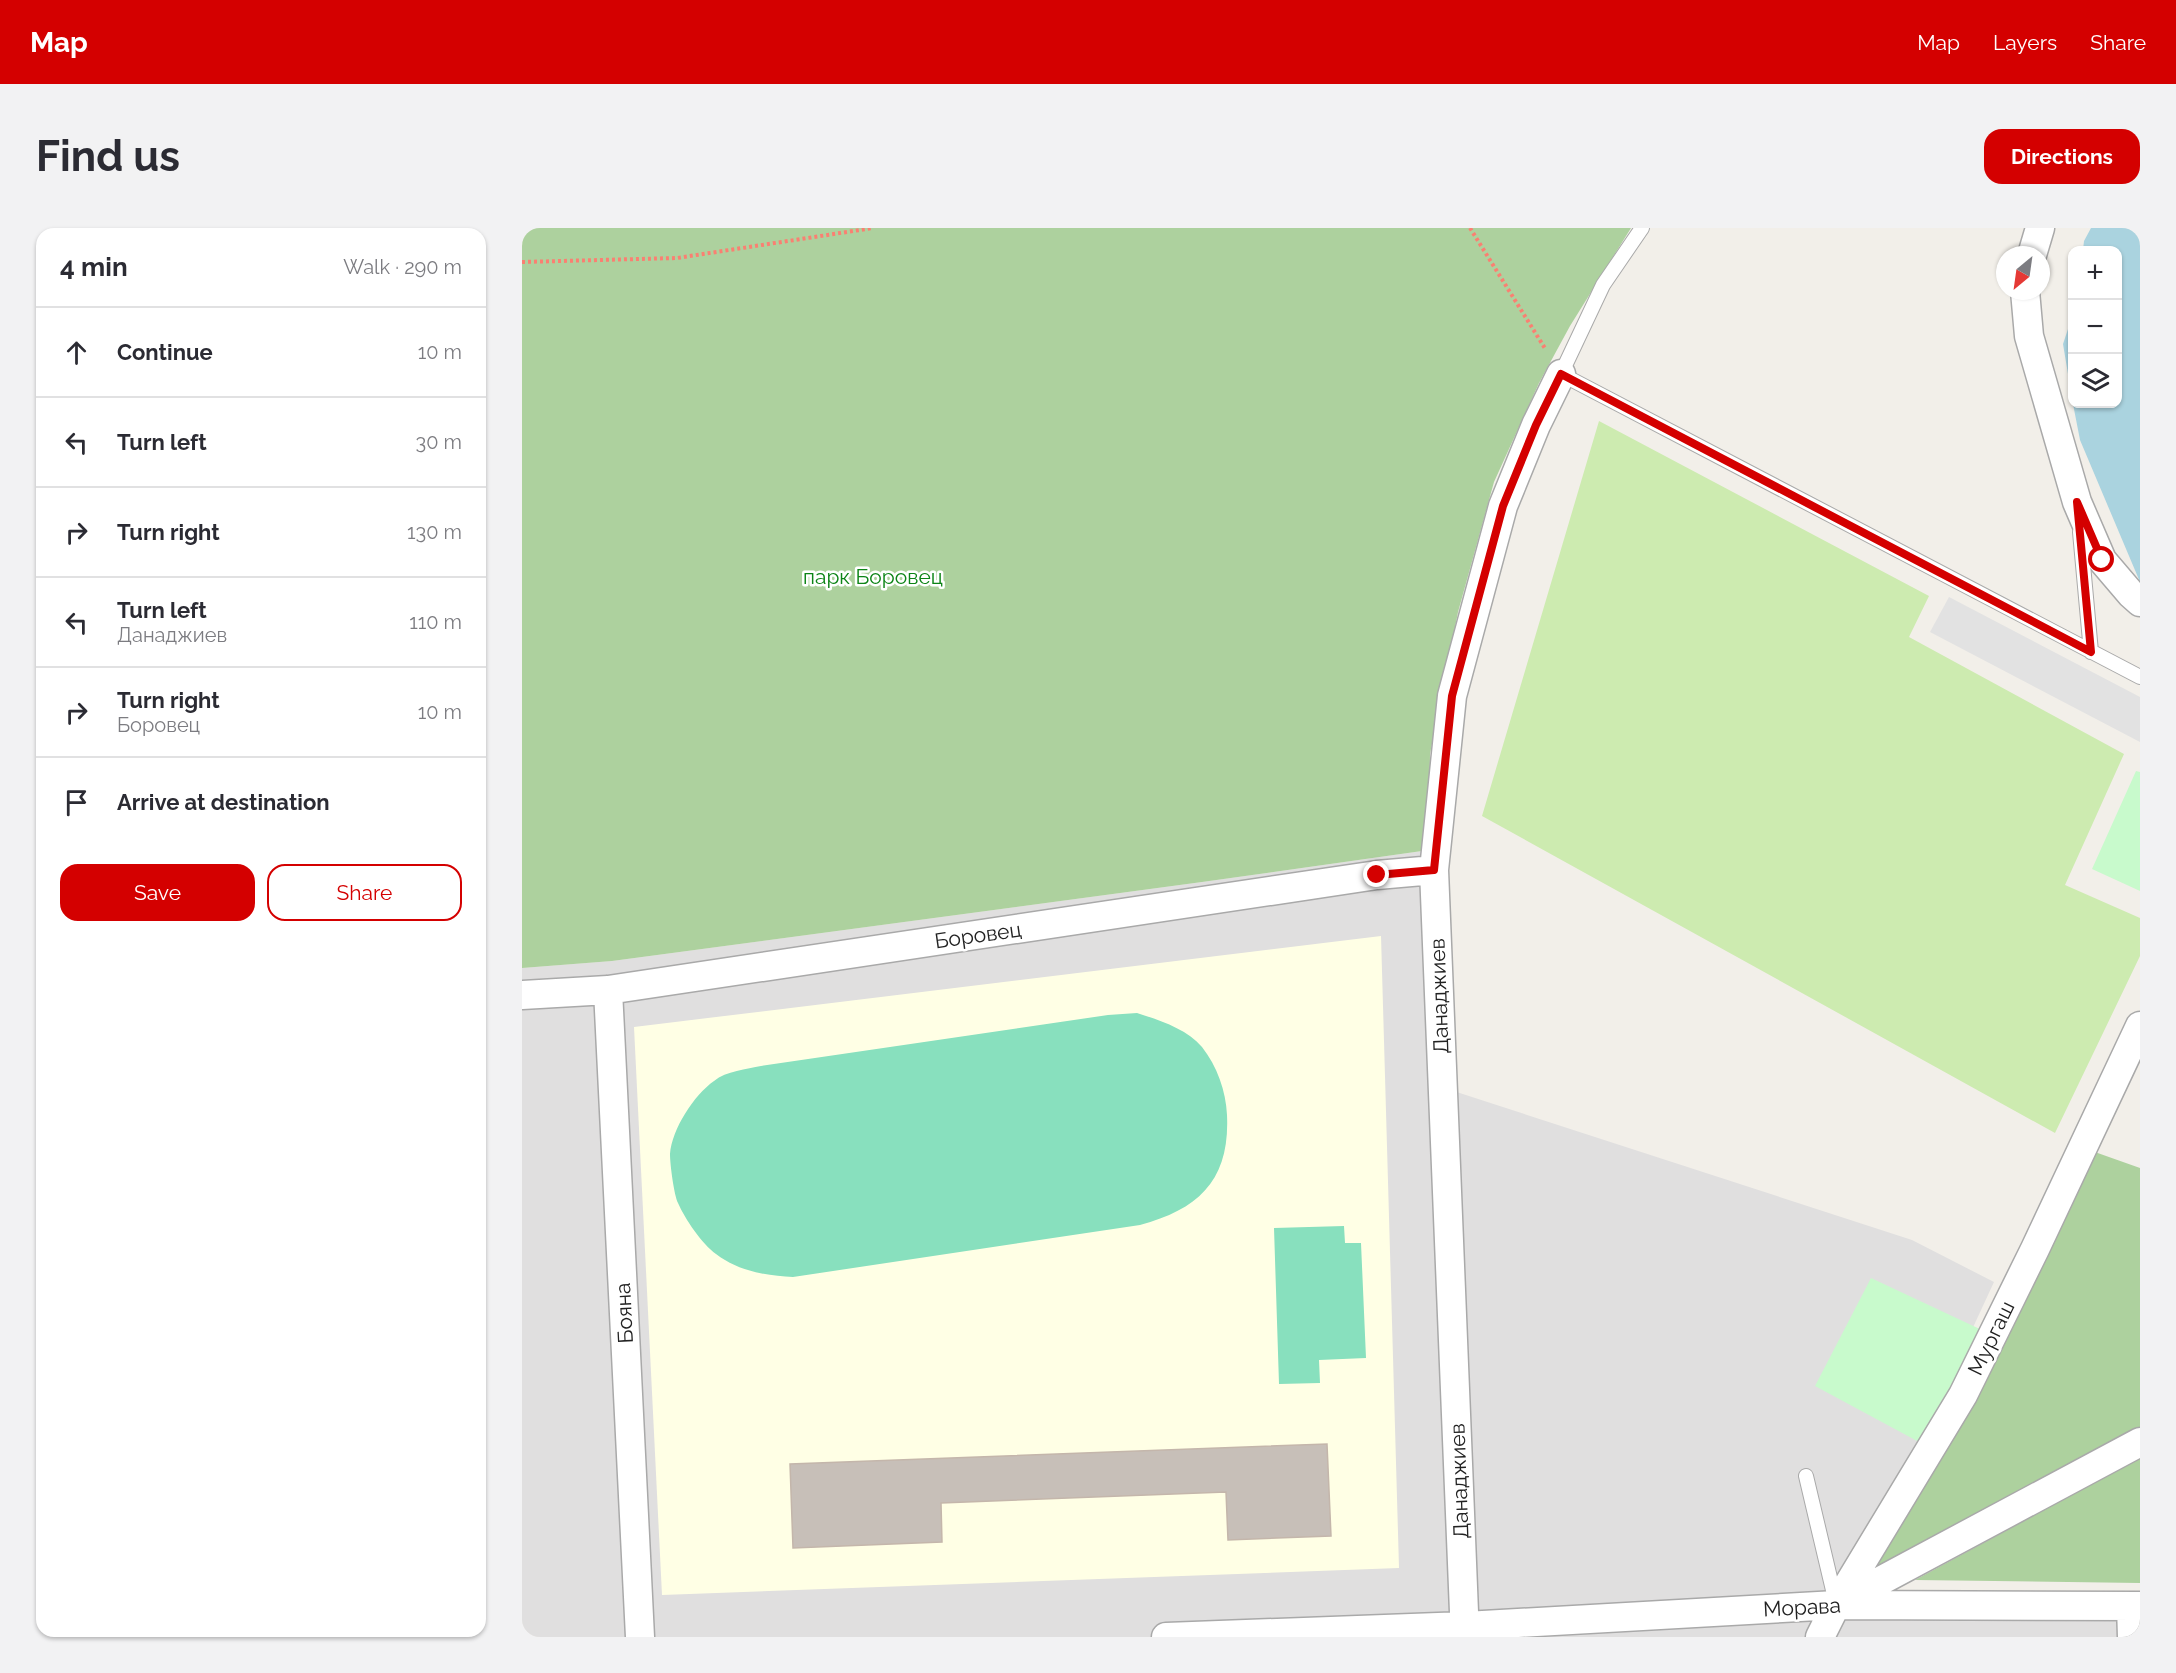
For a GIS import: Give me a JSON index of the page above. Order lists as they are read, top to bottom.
{
  "streets": {
    "street": [
      "Боровец",
      "Данаджиев",
      "Бояна",
      "Мургаш",
      "Морава"
    ]
  },
  "crossings": [
    ["Боровец", "Данаджиев"],
    ["Боровец", "Бояна"],
    ["Данаджиев", "Морава"],
    ["Мургаш", "Морава"]
  ],
  "parks": ["парк Боровец"],
  "north": "bottom left",
  "page": {
    "header": "Map",
    "nav": ["Map", "Layers", "Share"],
    "buttons": [
      "Directions",
      ["Save", "Share"]
    ],
    "title": "Find us",
    "heading": ["4 min", "Walk · 290 m"],
    "map_buttons": ["+", "−"],
    "list": [
      ["Continue", "10 m"],
      ["Turn left", "30 m"],
      ["Turn right", "130 m"],
      ["Turn left", "Данаджиев", "110 m"],
      ["Turn right", "Боровец", "10 m"],
      "Arrive at destination"
    ]
  }
}
